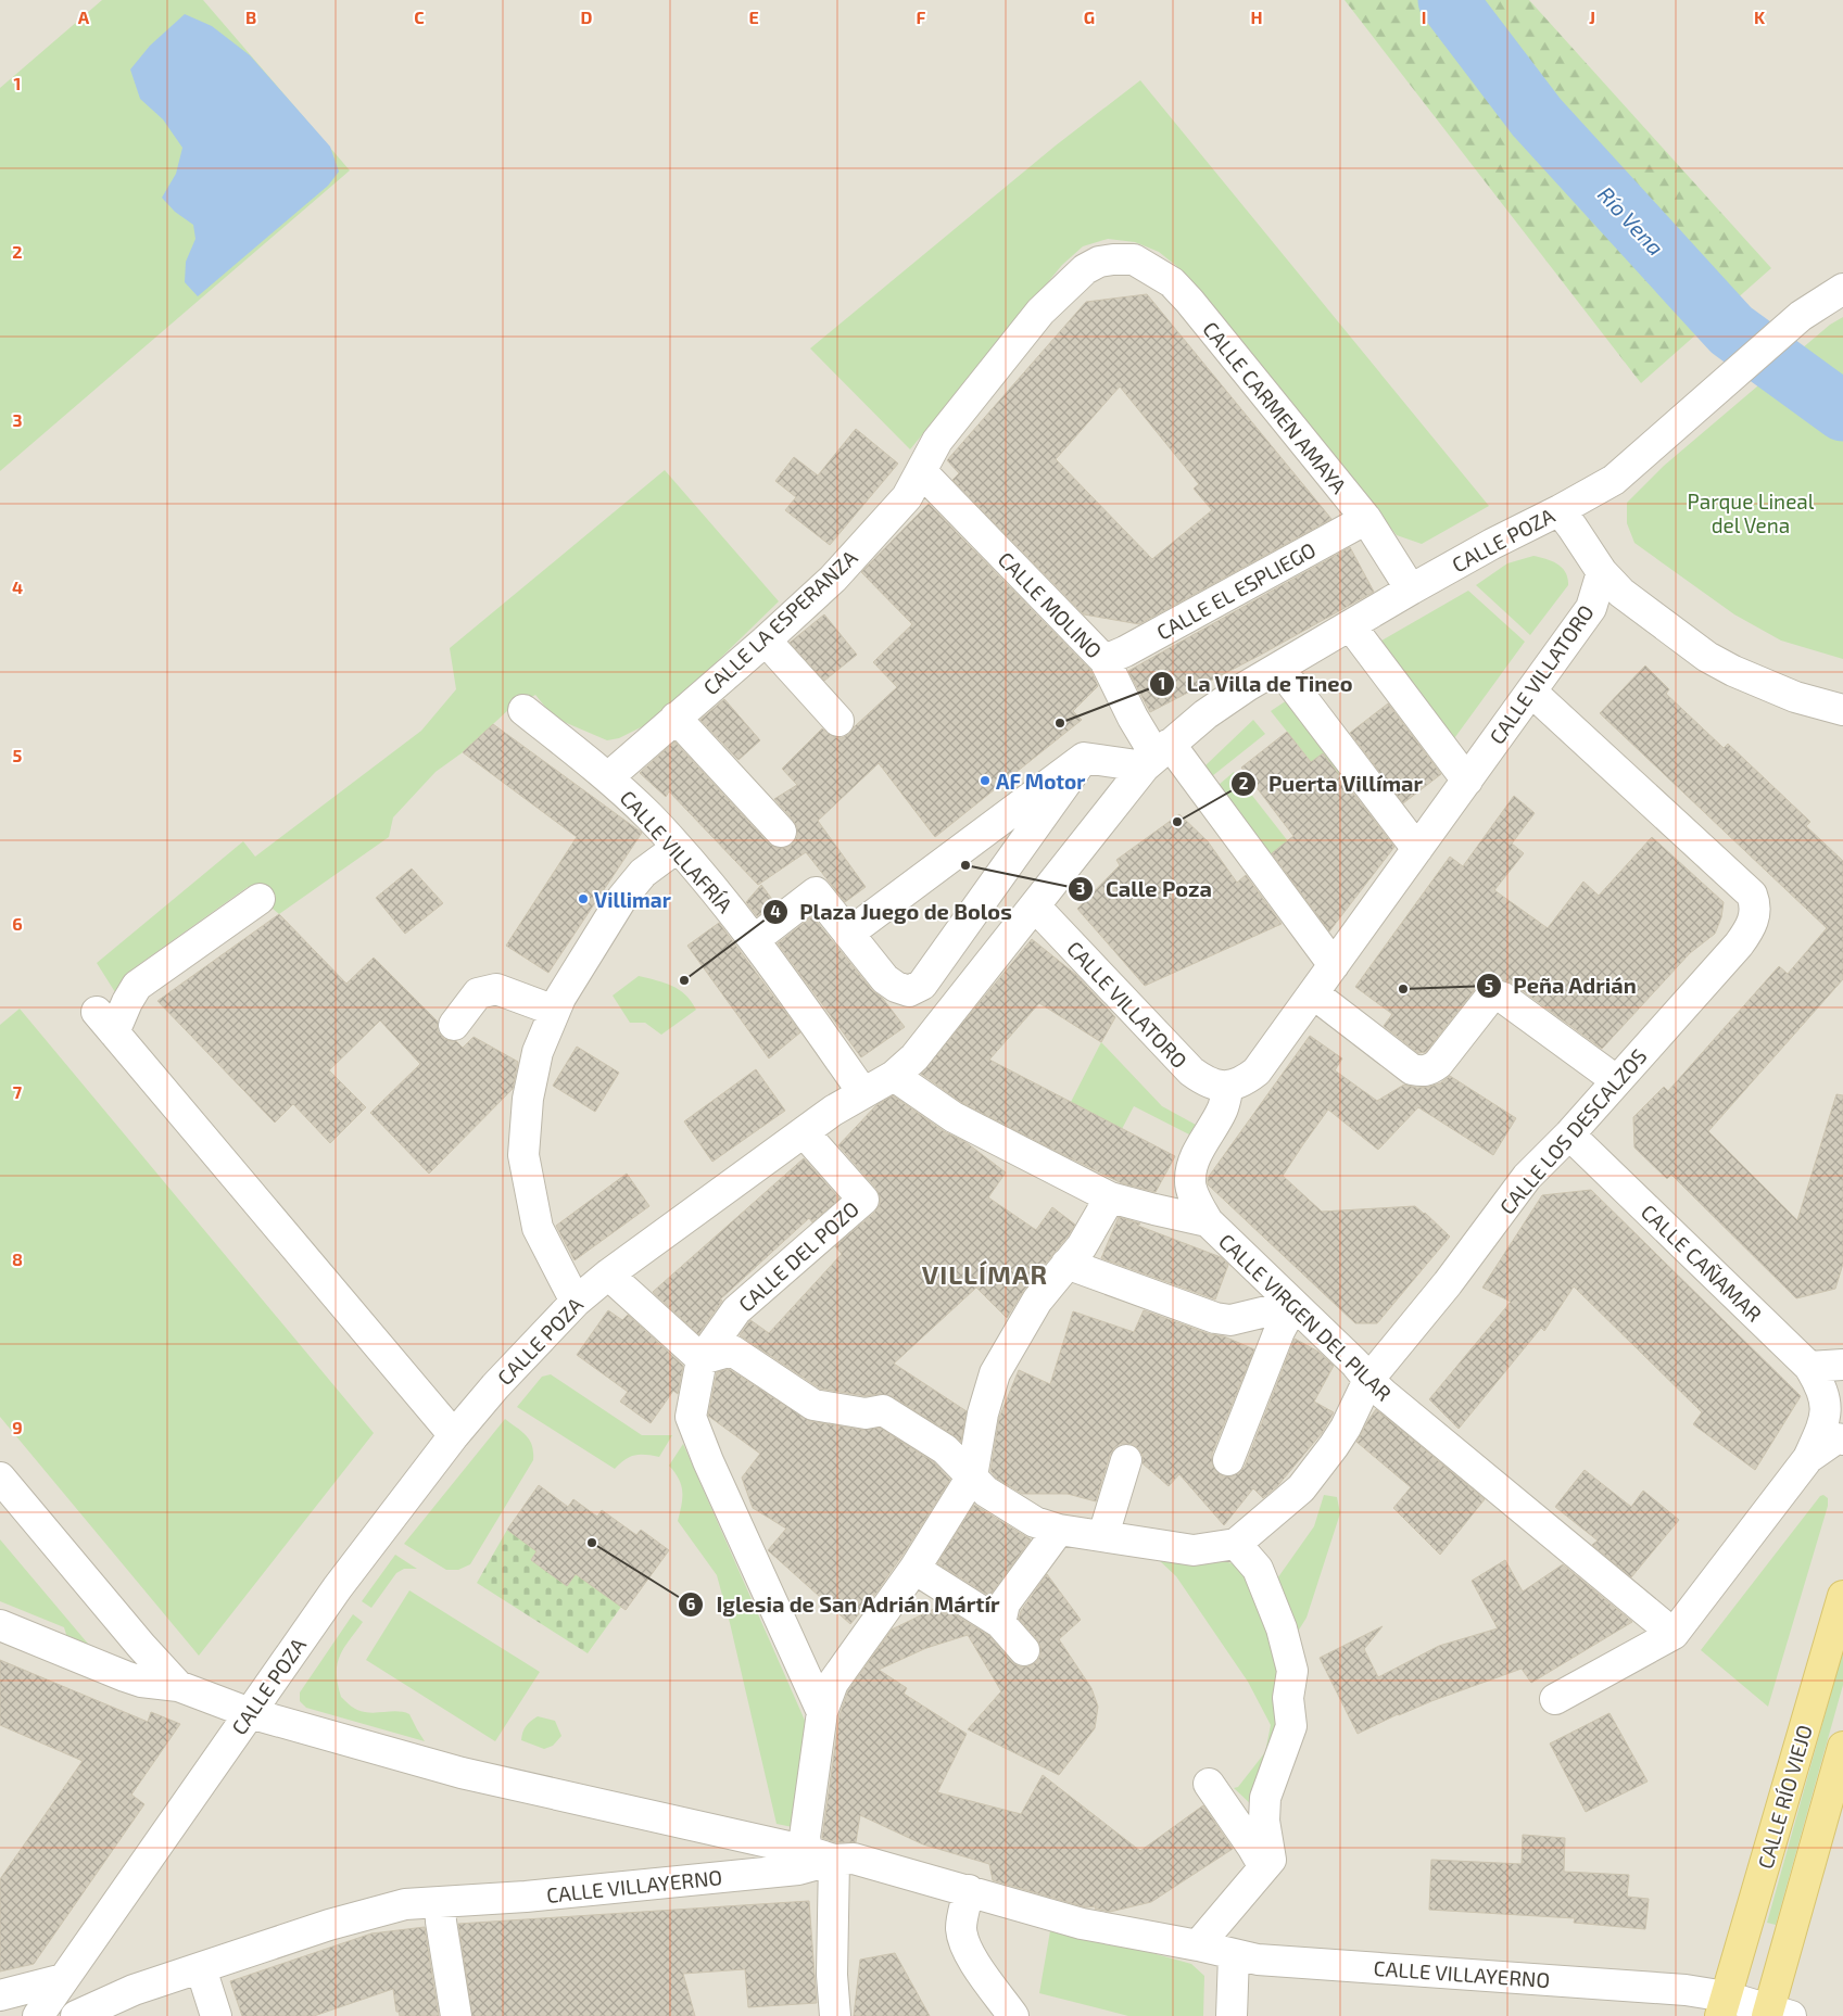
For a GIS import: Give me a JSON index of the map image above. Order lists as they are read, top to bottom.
{
  "streets": {
    "main road": ["CALLE RÍO VIEJO"],
    "street": [
      "CALLE CARMEN AMAYA",
      "CALLE POZA",
      "CALLE EL ESPLIEGO",
      "CALLE MOLINO",
      "CALLE LA ESPERANZA",
      "CALLE VILLATORO",
      "CALLE VILLAFRÍA",
      "CALLE LOS DESCALZOS",
      "CALLE DEL POZO",
      "CALLE CAÑAMAR",
      "CALLE VIRGEN DEL PILAR",
      "CALLE VILLAYERNO"
    ]
  },
  "crossings": [
    ["CALLE CARMEN AMAYA", "CALLE POZA"],
    ["CALLE CARMEN AMAYA", "CALLE EL ESPLIEGO"],
    ["CALLE CARMEN AMAYA", "CALLE LA ESPERANZA"],
    ["CALLE POZA", "CALLE MOLINO"],
    ["CALLE POZA", "CALLE VILLATORO"],
    ["CALLE POZA", "CALLE VILLAFRÍA"],
    ["CALLE POZA", "CALLE DEL POZO"],
    ["CALLE POZA", "CALLE VIRGEN DEL PILAR"],
    ["CALLE EL ESPLIEGO", "CALLE MOLINO"],
    ["CALLE MOLINO", "CALLE LA ESPERANZA"],
    ["CALLE LA ESPERANZA", "CALLE VILLAFRÍA"],
    ["CALLE VILLATORO", "CALLE LOS DESCALZOS"],
    ["CALLE LOS DESCALZOS", "CALLE CAÑAMAR"],
    ["CALLE LOS DESCALZOS", "CALLE VIRGEN DEL PILAR"],
    ["CALLE RÍO VIEJO", "CALLE VILLAYERNO"]
  ],
  "districts": ["VILLÍMAR"],
  "water": ["Río Vena"],
  "parks": ["Parque Lineal del Vena"],
  "places": [
    "La Villa de Tineo",
    "AF Motor",
    "Puerta Villímar",
    "Calle Poza",
    "Villimar",
    "Plaza Juego de Bolos",
    "Peña Adrián",
    "Iglesia de San Adrián Mártír"
  ],
  "grid": {
    "columns": [
      "A",
      "B",
      "C",
      "D",
      "E",
      "F",
      "G",
      "H",
      "I",
      "J",
      "K"
    ],
    "rows": [
      "1",
      "2",
      "3",
      "4",
      "5",
      "6",
      "7",
      "8",
      "9"
    ]
  }
}
